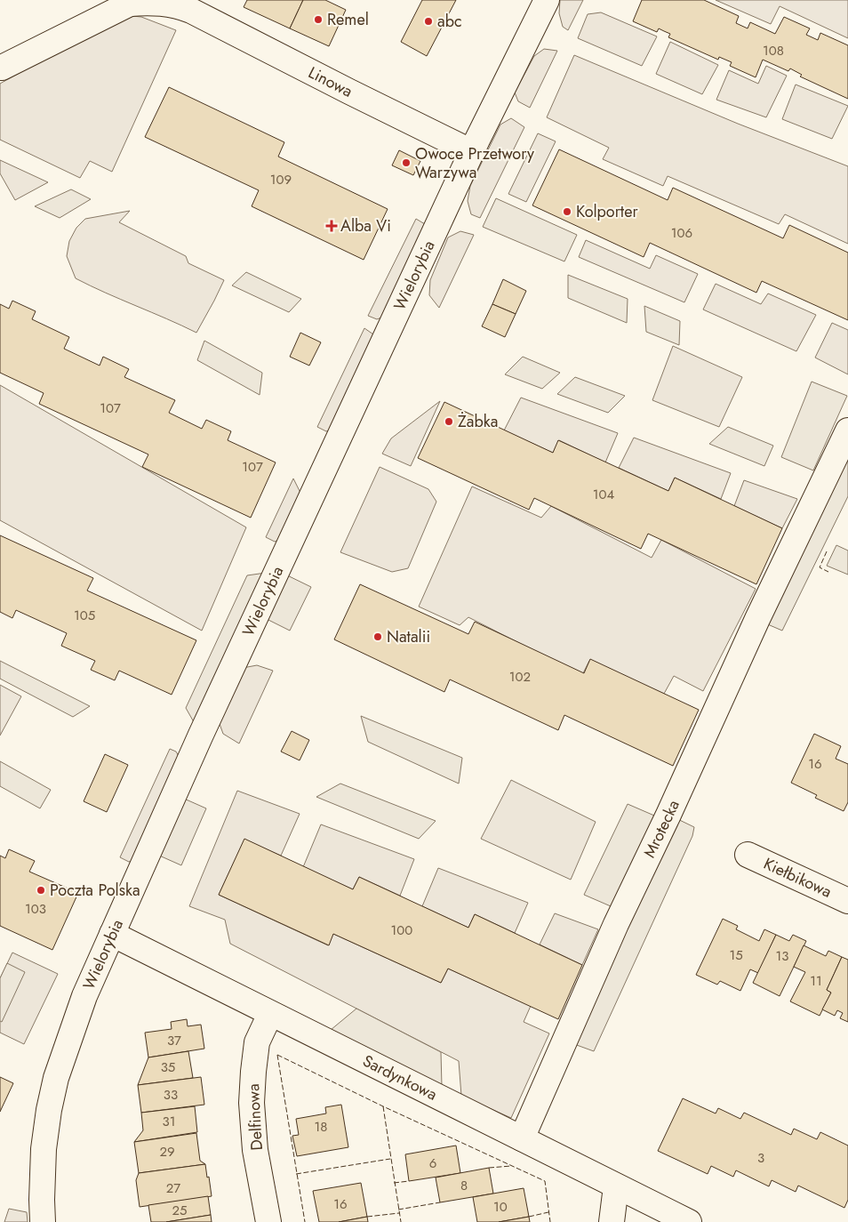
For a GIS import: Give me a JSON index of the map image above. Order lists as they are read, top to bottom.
{
  "streets": {
    "street": [
      "Linowa",
      "Wielorybia",
      "Mrotecka",
      "Kiełbikowa",
      "Sardynkowa",
      "Delfinowa"
    ]
  },
  "crossings": [
    ["Linowa", "Wielorybia"],
    ["Wielorybia", "Sardynkowa"],
    ["Mrotecka", "Sardynkowa"],
    ["Sardynkowa", "Delfinowa"]
  ],
  "places": {
    "other": [
      "Remel",
      "abc",
      "Owoce Przetwory Warzywa",
      "Kolporter",
      "Żabka",
      "Natalii",
      "Poczta Polska"
    ],
    "health": ["Alba Vi"]
  },
  "house_numbers": [
    "108",
    "109",
    "106",
    "107",
    "107",
    "104",
    "105",
    "102",
    "16",
    "103",
    "100",
    "15",
    "13",
    "11",
    "37",
    "35",
    "33",
    "31",
    "18",
    "29",
    "3",
    "6",
    "8",
    "27",
    "16",
    "10",
    "25"
  ]
}
